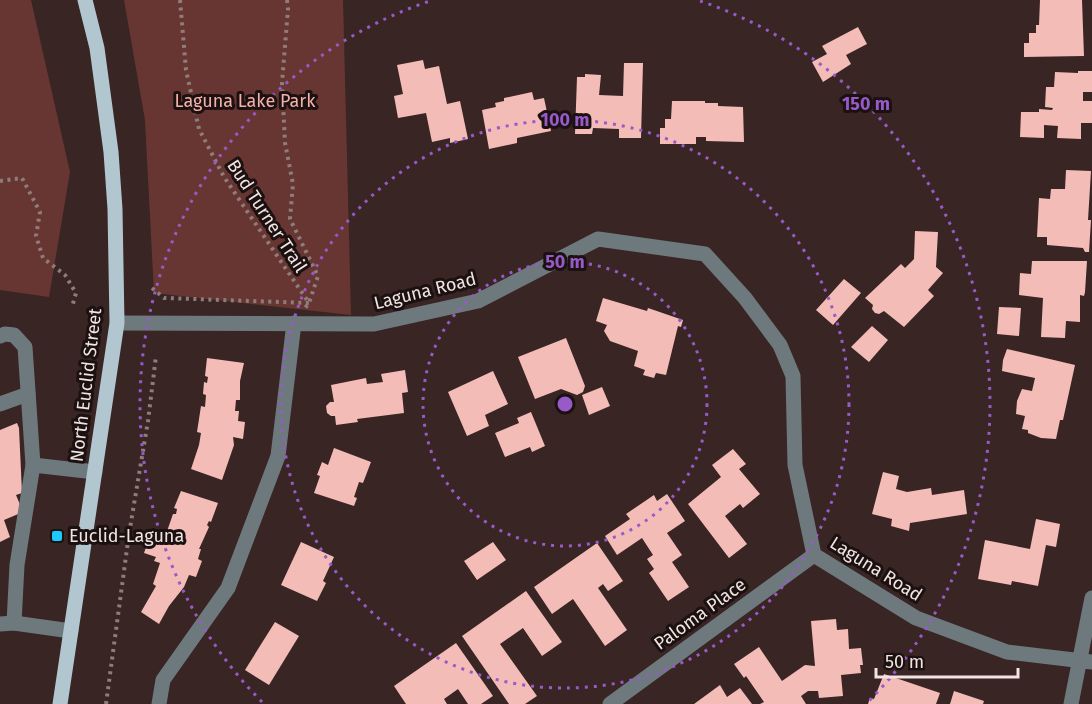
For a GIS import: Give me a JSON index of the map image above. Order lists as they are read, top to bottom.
{
  "streets": {
    "main road": ["North Euclid Street"],
    "street": ["Laguna Road", "Paloma Place"],
    "path": ["Bud Turner Trail"]
  },
  "crossings": [
    ["Laguna Road", "North Euclid Street"],
    ["Laguna Road", "Paloma Place"]
  ],
  "parks": ["Laguna Lake Park"],
  "places": {
    "transit": ["Euclid-Laguna"]
  },
  "scale_bar": "50 m",
  "rings": ["150 m", "100 m", "50 m"]
}
